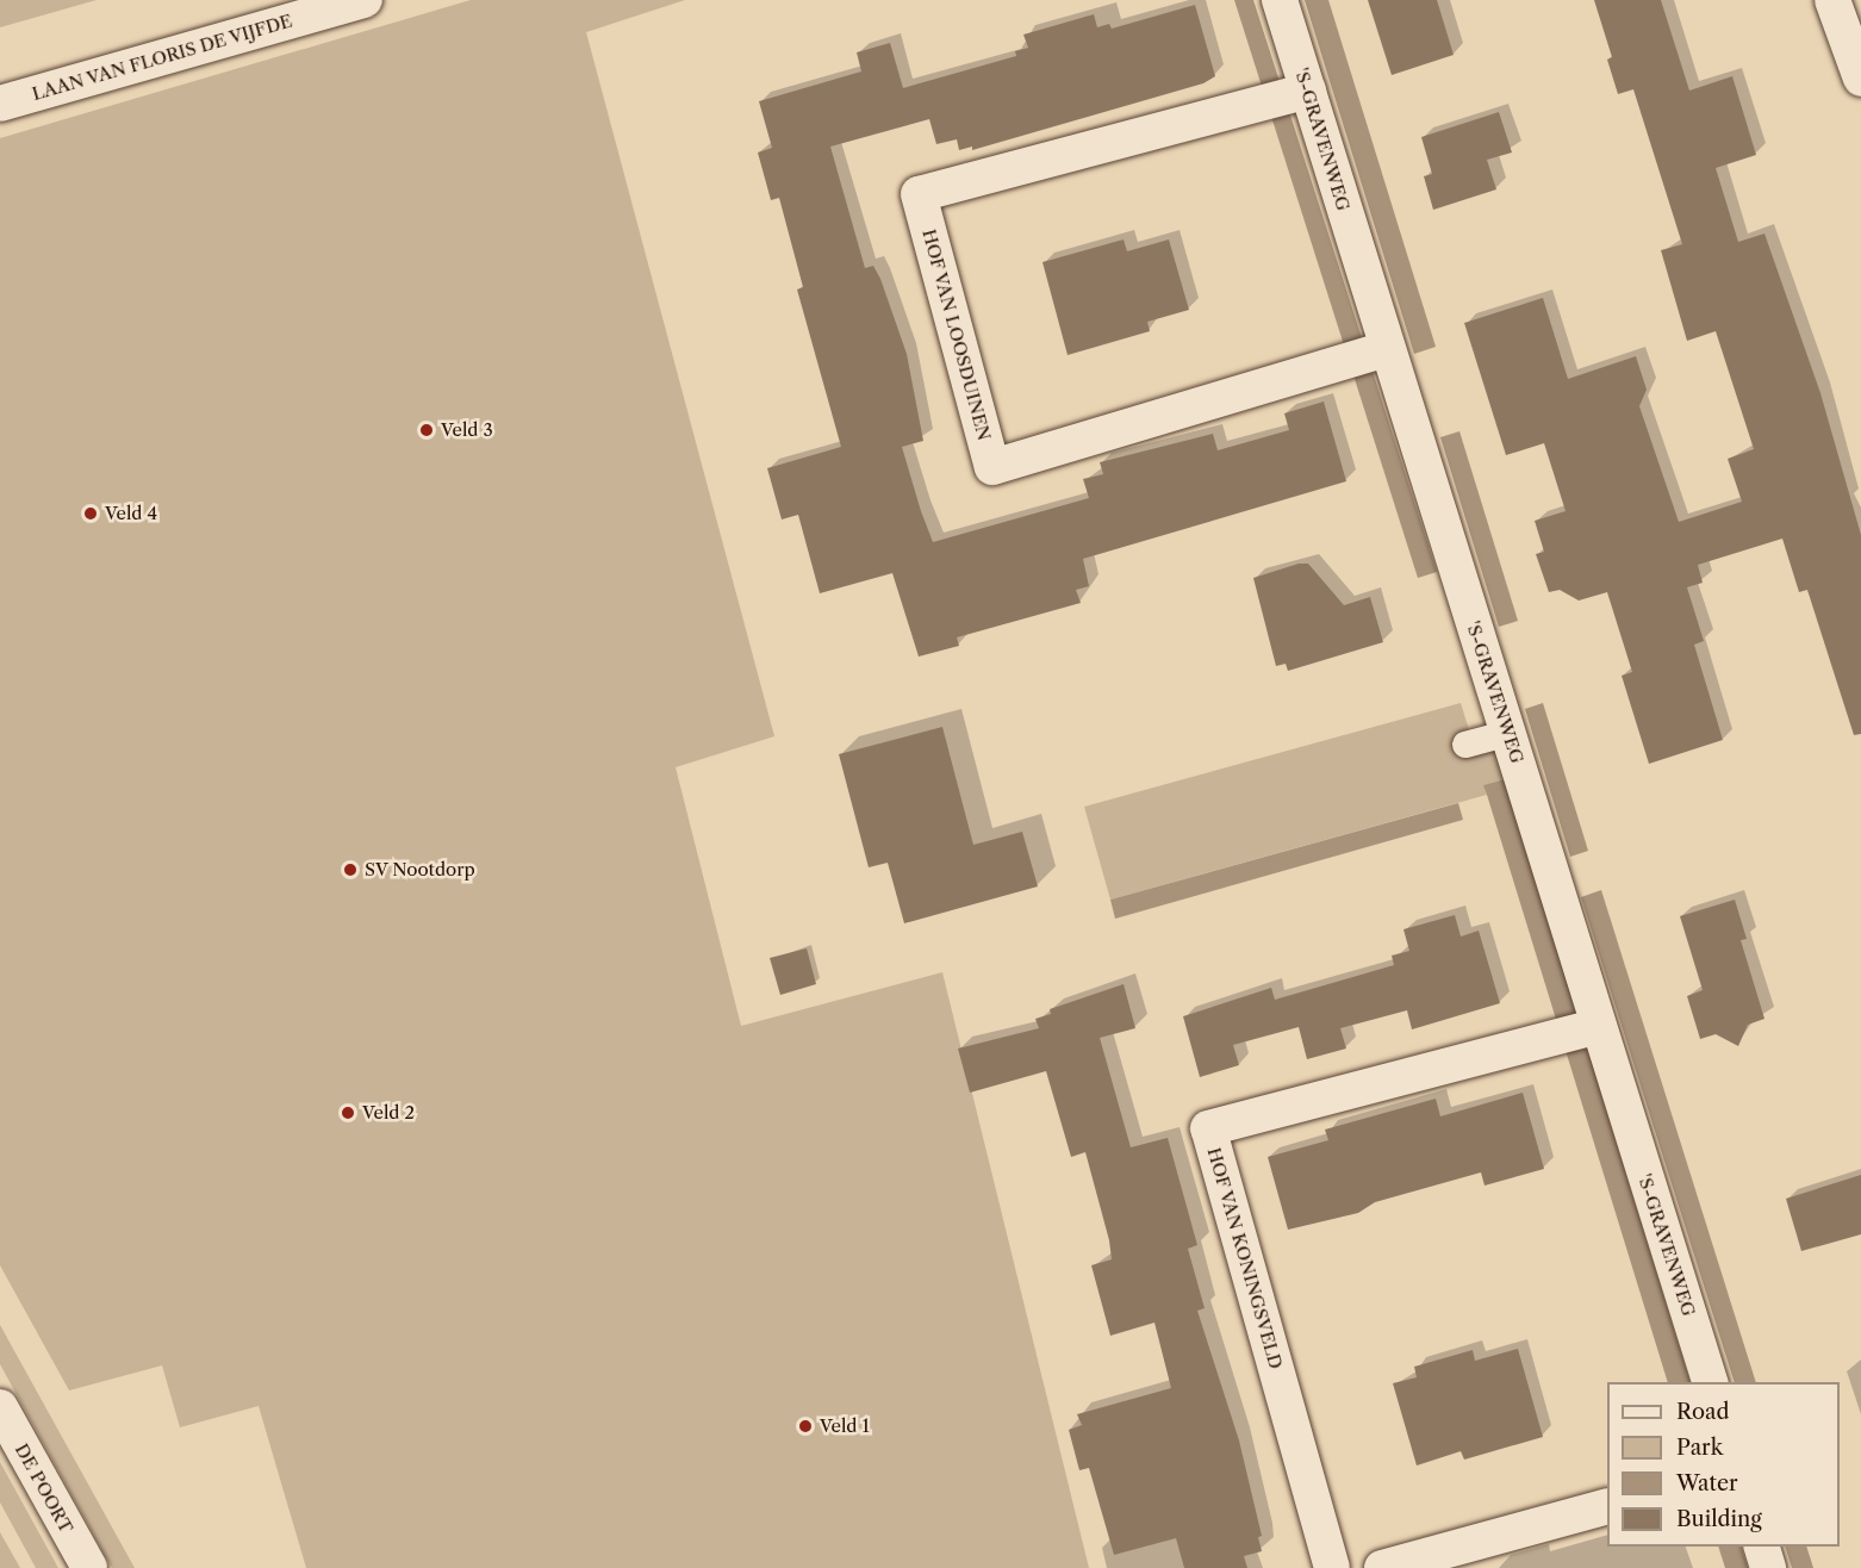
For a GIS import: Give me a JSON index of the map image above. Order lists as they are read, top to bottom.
{
  "streets": {
    "street": [
      "LAAN VAN FLORIS DE VIJFDE",
      "'S-GRAVENWEG",
      "HOF VAN LOOSDUINEN",
      "HOF VAN KONINGSVELD",
      "DE POORT"
    ]
  },
  "crossings": [
    ["'S-GRAVENWEG", "HOF VAN LOOSDUINEN"],
    ["'S-GRAVENWEG", "HOF VAN KONINGSVELD"]
  ],
  "places": [
    "Veld 3",
    "Veld 4",
    "SV Nootdorp",
    "Veld 2",
    "Veld 1"
  ],
  "legend": [
    "Road",
    "Park",
    "Water",
    "Building"
  ]
}
